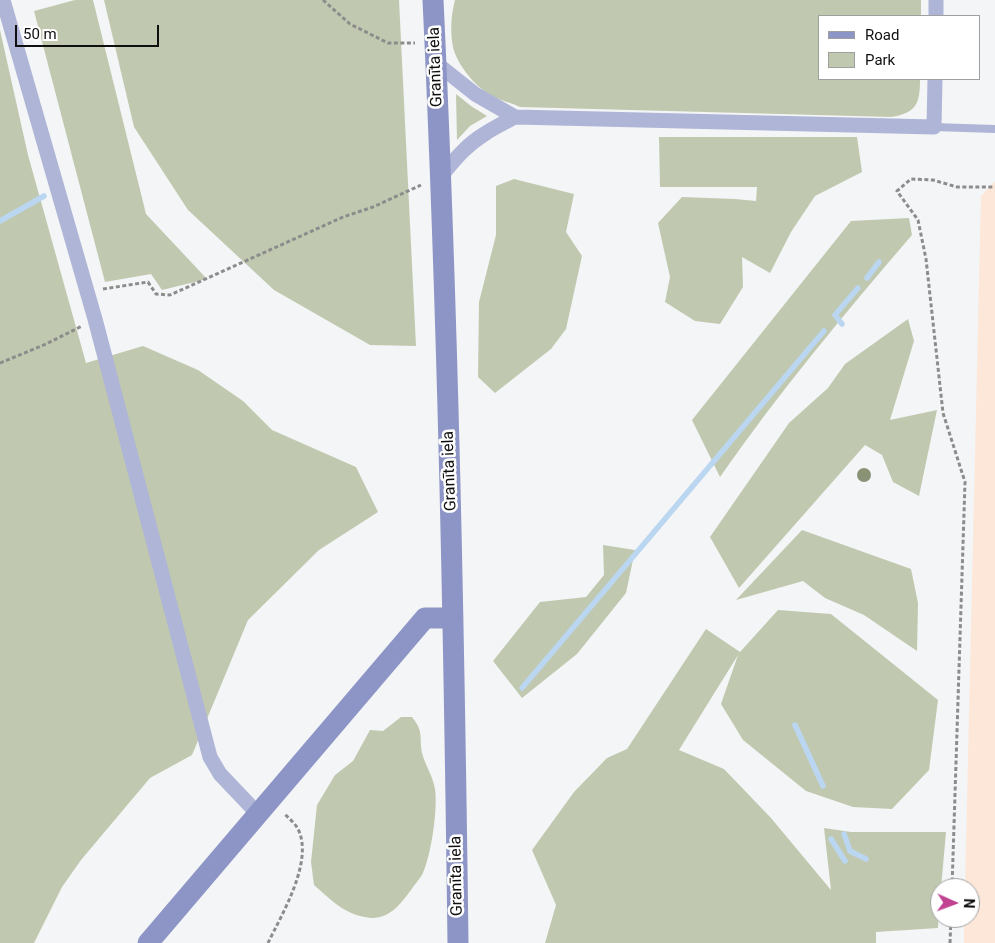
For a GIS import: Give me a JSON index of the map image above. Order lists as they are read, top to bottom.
{
  "streets": {
    "main road": ["Granīta iela"]
  },
  "legend": ["Road", "Park"],
  "scale_bar": "50 m",
  "north": "right"
}
